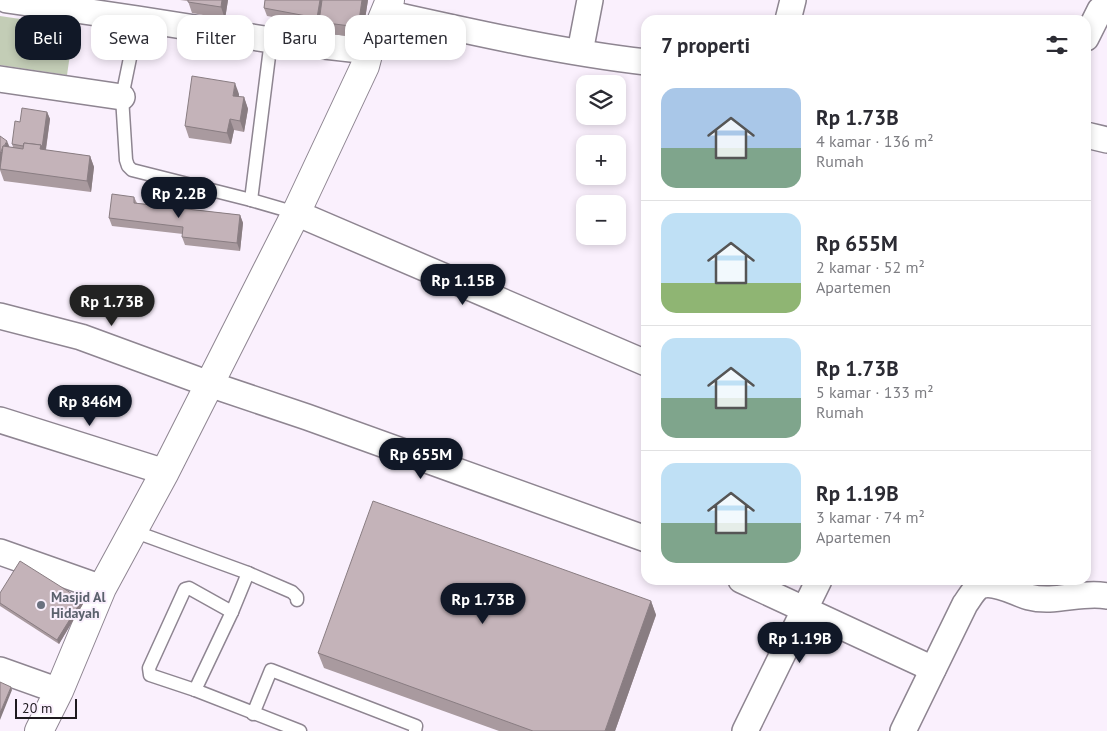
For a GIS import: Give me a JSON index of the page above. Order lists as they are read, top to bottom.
{
  "places": ["Masjid Al Hidayah"],
  "scale_bar": "20 m",
  "page": {
    "chip": [
      "Beli",
      "Sewa",
      "Filter",
      "Baru",
      "Apartemen"
    ],
    "heading": "7 properti",
    "map_buttons": ["+", "−"],
    "list": [
      {
        "name": "Rp 1.73B",
        "note": "4 kamar · 136 m² · Rumah"
      },
      {
        "name": "Rp 655M",
        "note": "2 kamar · 52 m² · Apartemen"
      },
      {
        "name": "Rp 1.73B",
        "note": "5 kamar · 133 m² · Rumah"
      },
      {
        "name": "Rp 1.19B",
        "note": "3 kamar · 74 m² · Apartemen"
      }
    ],
    "price": [
      "Rp 2.2B",
      "Rp 1.15B",
      "Rp 1.73B",
      "Rp 846M",
      "Rp 655M",
      "Rp 1.73B",
      "Rp 1.19B"
    ],
    "scale": "20 m"
  }
}
